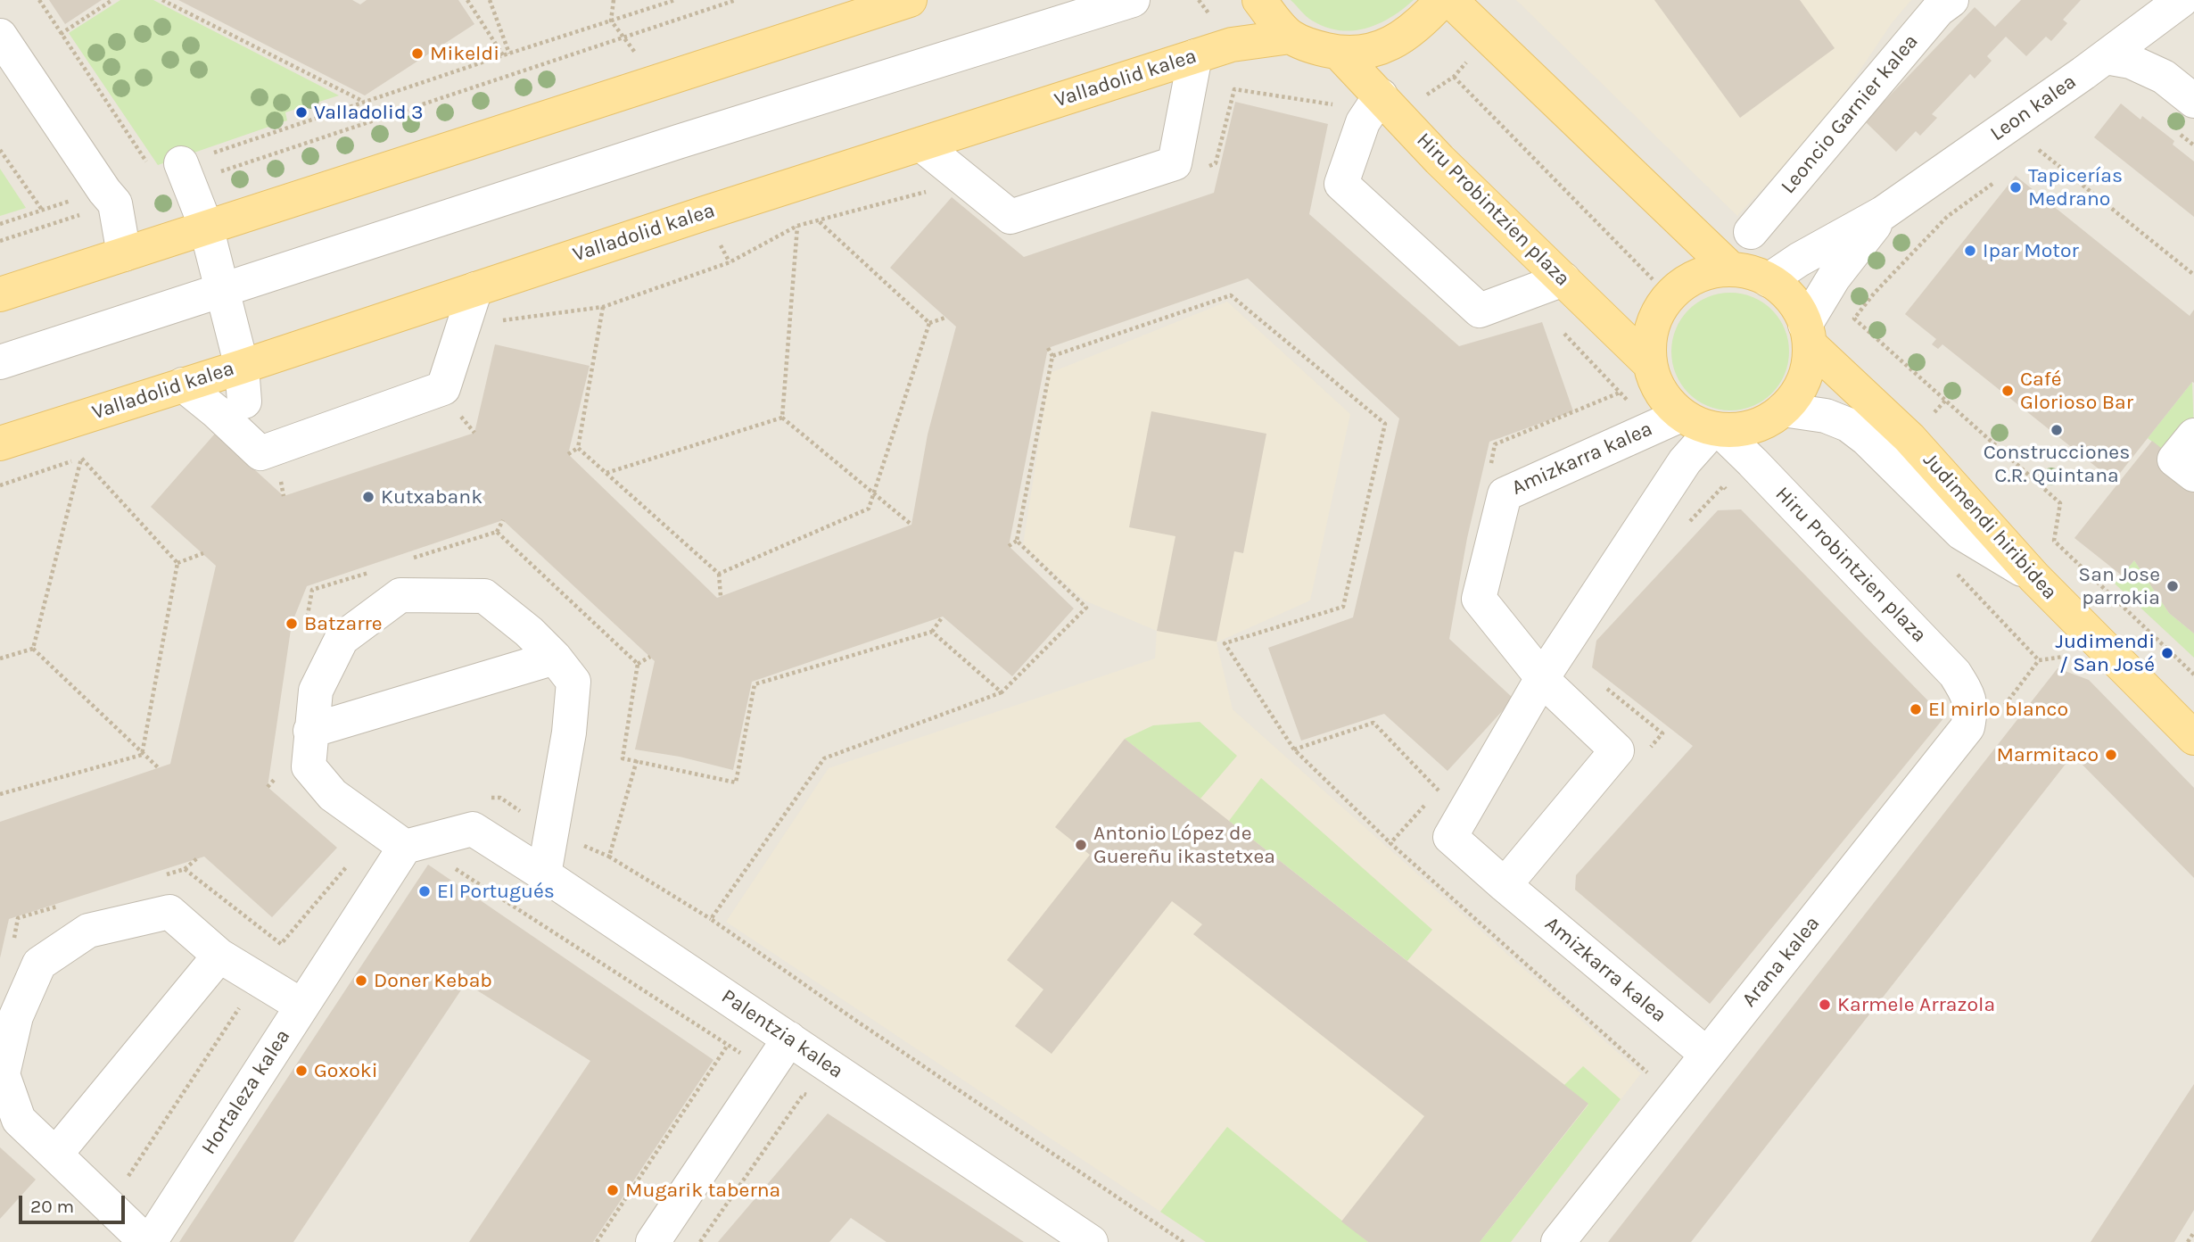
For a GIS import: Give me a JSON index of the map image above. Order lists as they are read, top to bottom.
{
  "streets": {
    "main road": ["Valladolid kalea", "Hiru Probintzien plaza", "Judimendi hiribidea"],
    "street": [
      "Leon kalea",
      "Leoncio Garnier kalea",
      "Amizkarra kalea",
      "Arana kalea",
      "Palentzia kalea",
      "Hortaleza kalea"
    ]
  },
  "crossings": [
    ["Leon kalea", "Hiru Probintzien plaza"],
    ["Leon kalea", "Amizkarra kalea"],
    ["Leon kalea", "Judimendi hiribidea"],
    ["Hiru Probintzien plaza", "Amizkarra kalea"],
    ["Hiru Probintzien plaza", "Judimendi hiribidea"],
    ["Hiru Probintzien plaza", "Arana kalea"],
    ["Amizkarra kalea", "Judimendi hiribidea"],
    ["Amizkarra kalea", "Arana kalea"],
    ["Palentzia kalea", "Hortaleza kalea"]
  ],
  "places": [
    "Mikeldi",
    "Valladolid 3",
    "Tapicerías Medrano",
    "Ipar Motor",
    "Café Glorioso Bar",
    "Construcciones C.R. Quintana",
    "Kutxabank",
    "San Jose parrokia",
    "Batzarre",
    "Judimendi / San José",
    "El mirlo blanco",
    "Marmitaco",
    "Antonio López de Guereñu ikastetxea",
    "El Portugués",
    "Doner Kebab",
    "Karmele Arrazola",
    "Goxoki",
    "Mugarik taberna"
  ],
  "scale_bar": "20 m"
}
